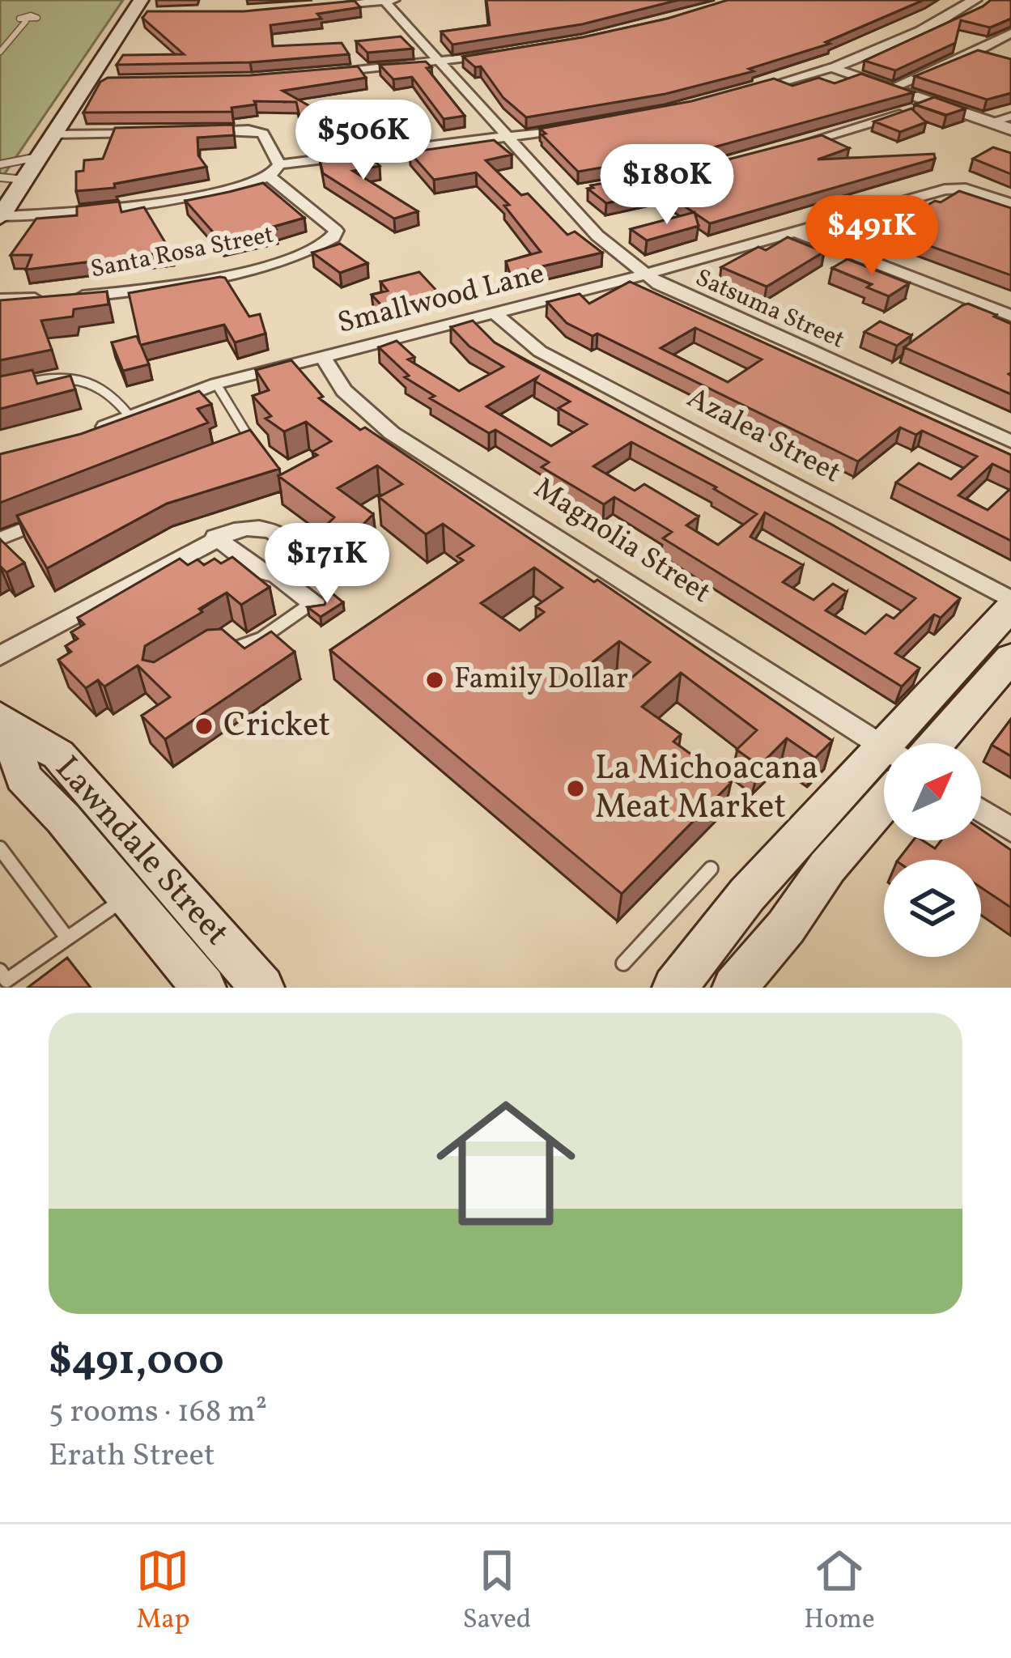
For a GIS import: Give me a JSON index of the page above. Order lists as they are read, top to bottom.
{
  "streets": {
    "main road": ["Lawndale Street"],
    "street": [
      "Santa Rosa Street",
      "Smallwood Lane",
      "Satsuma Street",
      "Azalea Street",
      "Magnolia Street"
    ]
  },
  "crossings": [
    ["Smallwood Lane", "Satsuma Street"],
    ["Smallwood Lane", "Azalea Street"],
    ["Smallwood Lane", "Magnolia Street"]
  ],
  "places": ["Family Dollar", "Cricket", "La Michoacana Meat Market"],
  "north": "top right",
  "page": {
    "price": [
      "$506K",
      "$180K",
      "$491K",
      "$171K"
    ],
    "list": [
      {
        "name": "$491,000",
        "note": "5 rooms · 168 m² · Erath Street"
      }
    ],
    "tabs": ["Map", "Saved", "Home"]
  }
}
